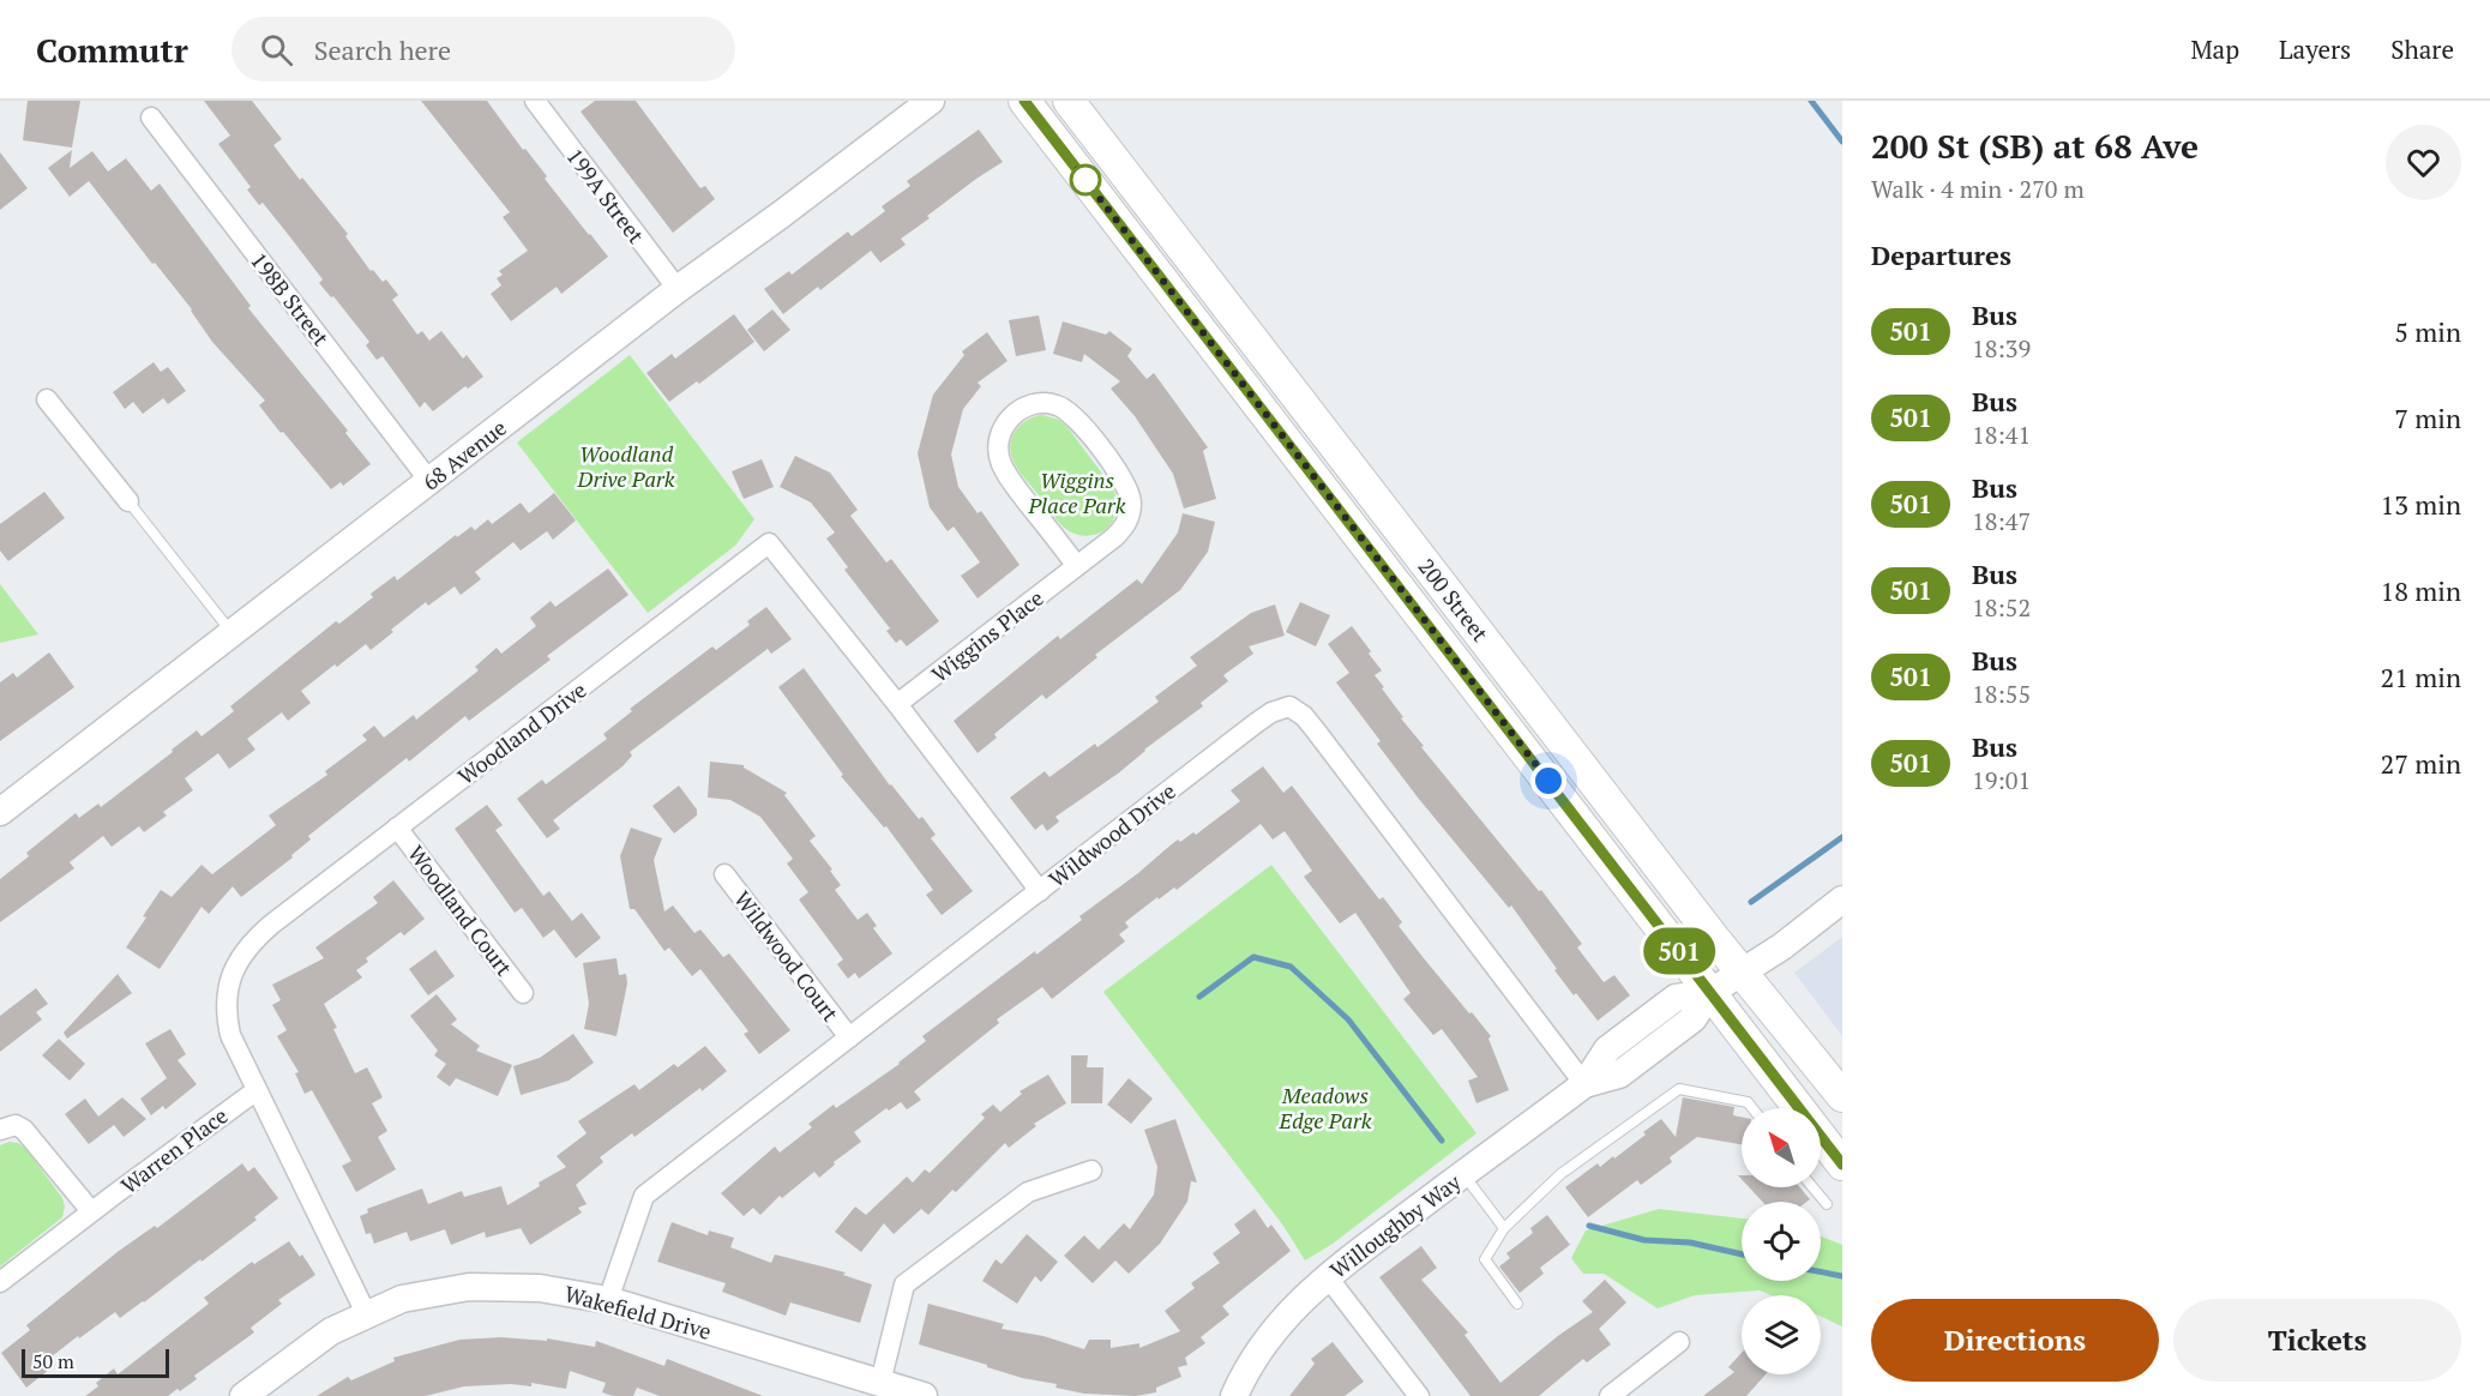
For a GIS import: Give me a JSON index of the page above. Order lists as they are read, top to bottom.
{
  "streets": {
    "main road": ["200 Street"],
    "street": [
      "199A Street",
      "198B Street",
      "68 Avenue",
      "Wiggins Place",
      "Woodland Drive",
      "Wildwood Drive",
      "Woodland Court",
      "Wildwood Court",
      "Warren Place",
      "Willoughby Way",
      "Wakefield Drive"
    ]
  },
  "crossings": [
    ["199A Street", "68 Avenue"],
    ["198B Street", "68 Avenue"],
    ["200 Street", "Willoughby Way"],
    ["Wiggins Place", "Woodland Drive"],
    ["Woodland Drive", "Wildwood Drive"],
    ["Woodland Drive", "Woodland Court"],
    ["Woodland Drive", "Warren Place"],
    ["Woodland Drive", "Wakefield Drive"],
    ["Wildwood Drive", "Wildwood Court"],
    ["Wildwood Drive", "Willoughby Way"],
    ["Wildwood Drive", "Wakefield Drive"]
  ],
  "parks": ["Woodland Drive Park", "Wiggins Place Park", "Meadows Edge Park"],
  "lines": ["bus line 501"],
  "scale_bar": "50 m",
  "north": "top left",
  "page": {
    "header": "Commutr",
    "search": "Search here",
    "nav": ["Map", "Layers", "Share"],
    "on_map": "501",
    "heading": [
      ["200 St (SB) at 68 Ave", "Walk · 4 min · 270 m"],
      "Departures"
    ],
    "list": [
      {
        "mark": "501",
        "name": "Bus",
        "note": "18:39",
        "value": "5 min"
      },
      {
        "mark": "501",
        "name": "Bus",
        "note": "18:41",
        "value": "7 min"
      },
      {
        "mark": "501",
        "name": "Bus",
        "note": "18:47",
        "value": "13 min"
      },
      {
        "mark": "501",
        "name": "Bus",
        "note": "18:52",
        "value": "18 min"
      },
      {
        "mark": "501",
        "name": "Bus",
        "note": "18:55",
        "value": "21 min"
      },
      {
        "mark": "501",
        "name": "Bus",
        "note": "19:01",
        "value": "27 min"
      }
    ],
    "buttons": ["Directions", "Tickets"],
    "scale": "50 m"
  }
}
